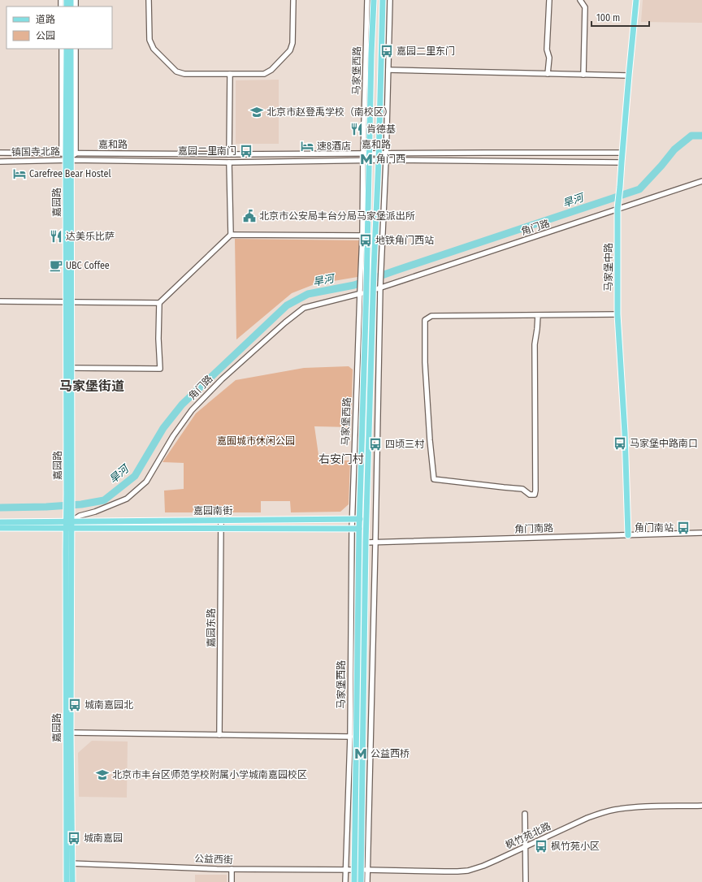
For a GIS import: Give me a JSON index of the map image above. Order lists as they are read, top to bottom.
{
  "streets": {
    "main road": [
      "马家堡西路",
      "嘉园路",
      "角门路",
      "马家堡中路",
      "嘉园南街"
    ],
    "street": [
      "嘉和路",
      "镇国寺北路",
      "角门南路",
      "嘉园东路",
      "枫竹苑北路",
      "公益西街"
    ]
  },
  "crossings": [
    ["马家堡西路", "嘉和路"],
    ["马家堡西路", "角门路"],
    ["马家堡西路", "嘉园南街"],
    ["马家堡西路", "角门南路"],
    ["马家堡西路", "枫竹苑北路"],
    ["马家堡西路", "公益西街"],
    ["嘉和路", "镇国寺北路"],
    ["嘉和路", "嘉园路"],
    ["嘉和路", "马家堡中路"],
    ["镇国寺北路", "嘉园路"],
    ["嘉园路", "角门路"],
    ["嘉园路", "嘉园南街"],
    ["嘉园路", "公益西街"],
    ["角门路", "马家堡中路"],
    ["角门路", "嘉园南街"],
    ["马家堡中路", "角门南路"],
    ["嘉园南街", "嘉园东路"],
    ["枫竹苑北路", "公益西街"]
  ],
  "districts": ["马家堡街道", "右安门村"],
  "water": ["旱河"],
  "parks": ["嘉囿城市休闲公园"],
  "places": {
    "bus stop": [
      "嘉园二里东门",
      "嘉园二里南门",
      "地铁角门西站",
      "马家堡中路南口",
      "四顷三村",
      "角门南站",
      "城南嘉园北",
      "城南嘉园",
      "枫竹苑小区"
    ],
    "school or university": ["北京市赵登禹学校（南校区）", "北京市丰台区师范学校附属小学城南嘉园校区"],
    "restaurant": ["肯德基", "达美乐比萨"],
    "hotel": ["速8酒店", "Carefree Bear Hostel"],
    "metro station": ["角门西", "公益西桥"],
    "public building": ["北京市公安局丰台分局马家堡派出所"],
    "cafe": ["UBC Coffee"]
  },
  "legend": ["道路", "公园"],
  "scale_bar": "100 m"
}
